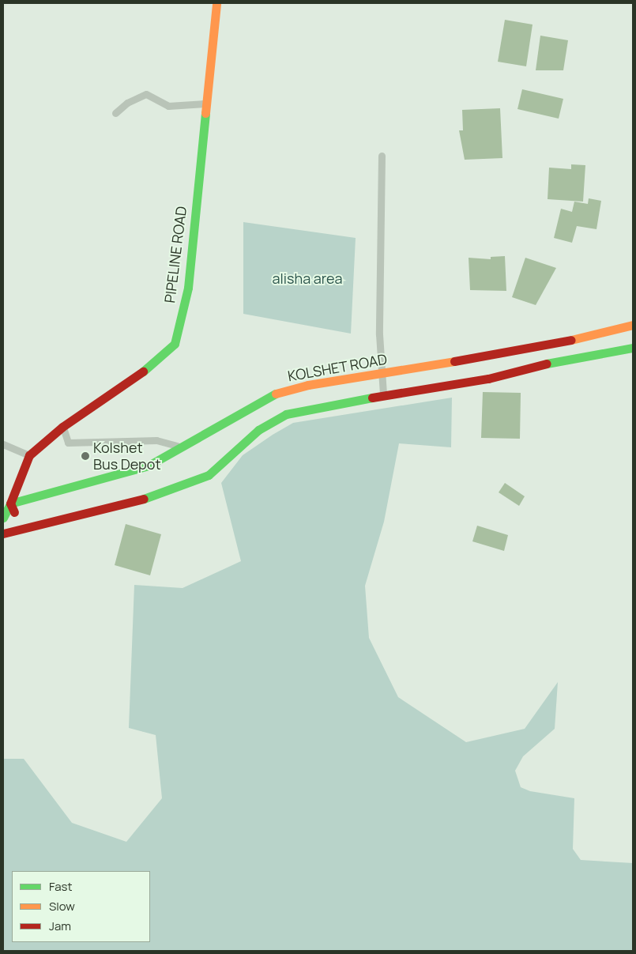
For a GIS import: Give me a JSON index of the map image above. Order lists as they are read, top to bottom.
{
  "streets": {
    "street": ["PIPELINE ROAD", "KOLSHET ROAD"]
  },
  "crossings": [
    ["PIPELINE ROAD", "KOLSHET ROAD"]
  ],
  "parks": ["alisha area"],
  "places": ["Kolshet Bus Depot"],
  "legend": ["Fast", "Slow", "Jam"]
}
